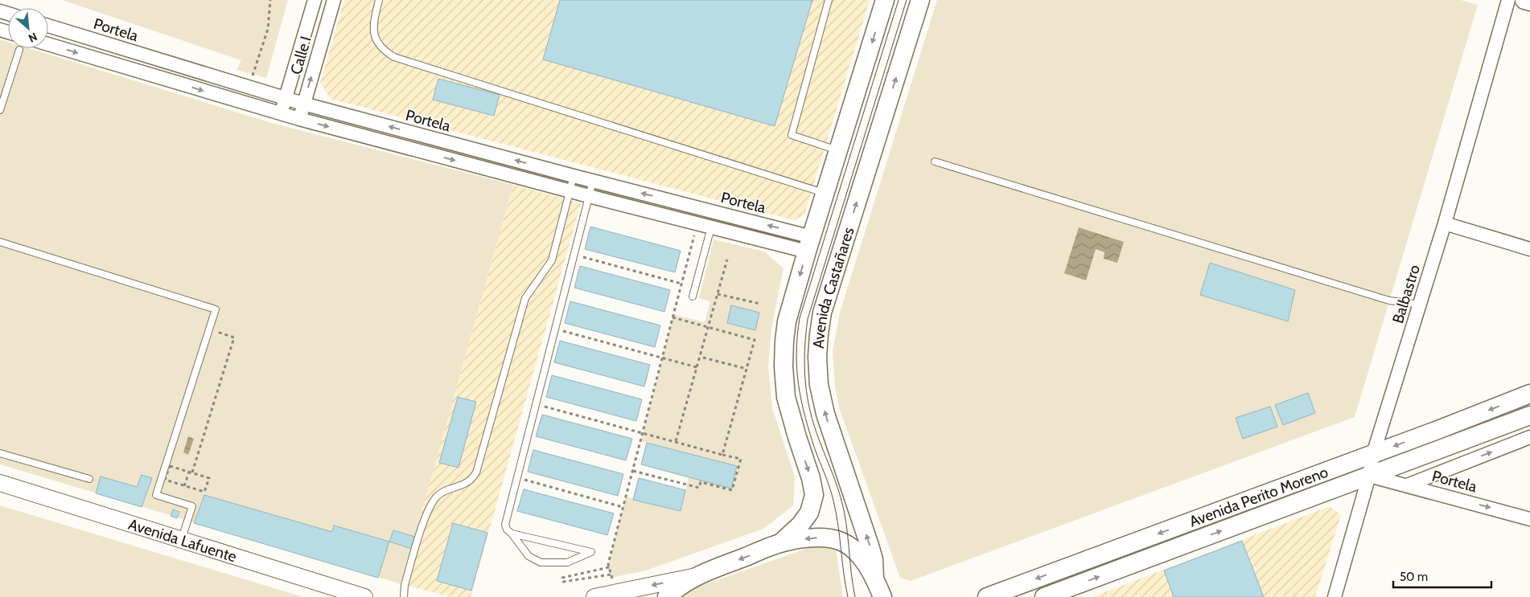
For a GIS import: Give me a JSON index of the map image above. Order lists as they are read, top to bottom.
{
  "streets": {
    "main road": ["Avenida Castañares", "Avenida Perito Moreno"],
    "street": [
      "Portela",
      "Calle I",
      "Balbastro",
      "Avenida Lafuente"
    ]
  },
  "crossings": [
    ["Portela", "Calle I"],
    ["Portela", "Balbastro"],
    ["Portela", "Avenida Perito Moreno"],
    ["Balbastro", "Avenida Perito Moreno"]
  ],
  "scale_bar": "50 m",
  "north": "bottom right"
}
